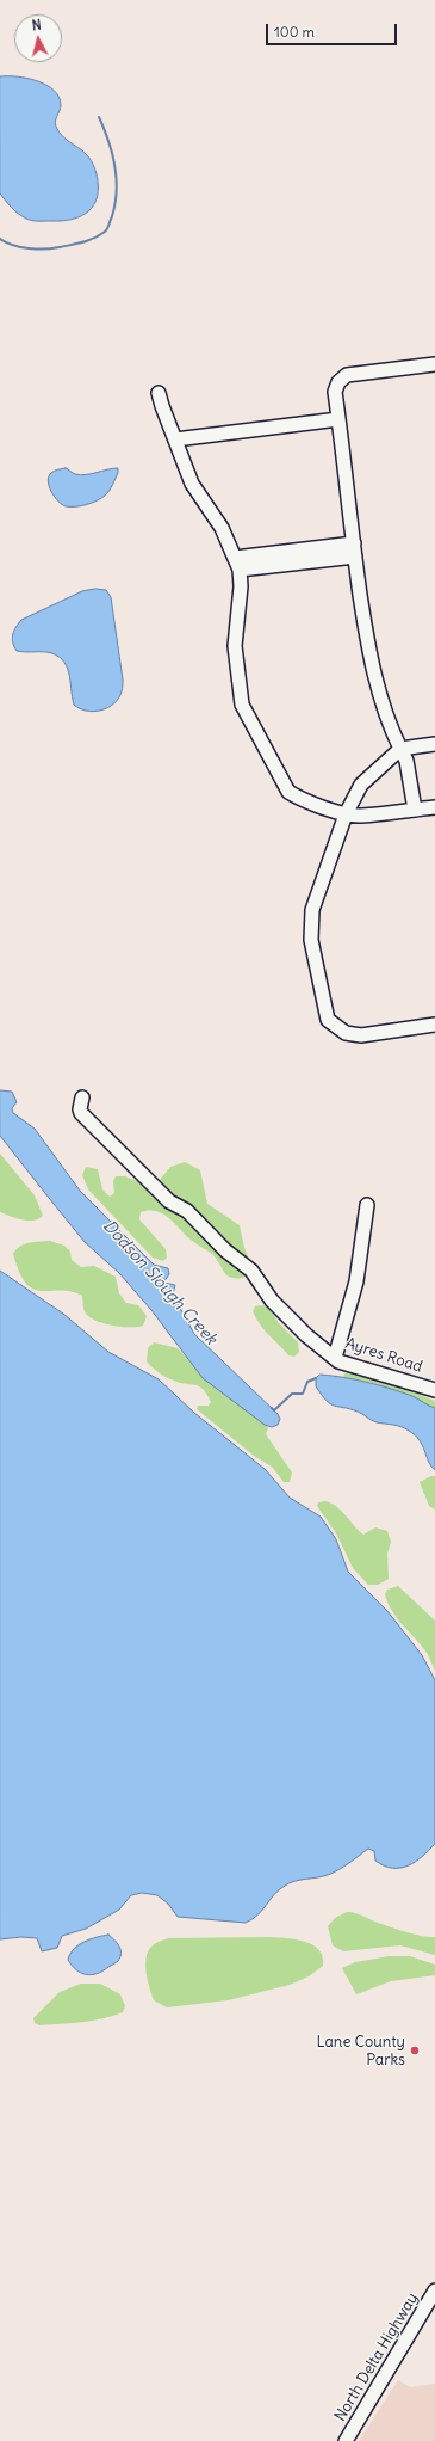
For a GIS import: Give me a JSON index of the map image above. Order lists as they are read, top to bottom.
{
  "streets": {
    "street": ["Ayres Road", "North Delta Highway"]
  },
  "water": ["Dodson Slough Creek"],
  "places": ["Lane County Parks"],
  "scale_bar": "100 m",
  "north": "top"
}
